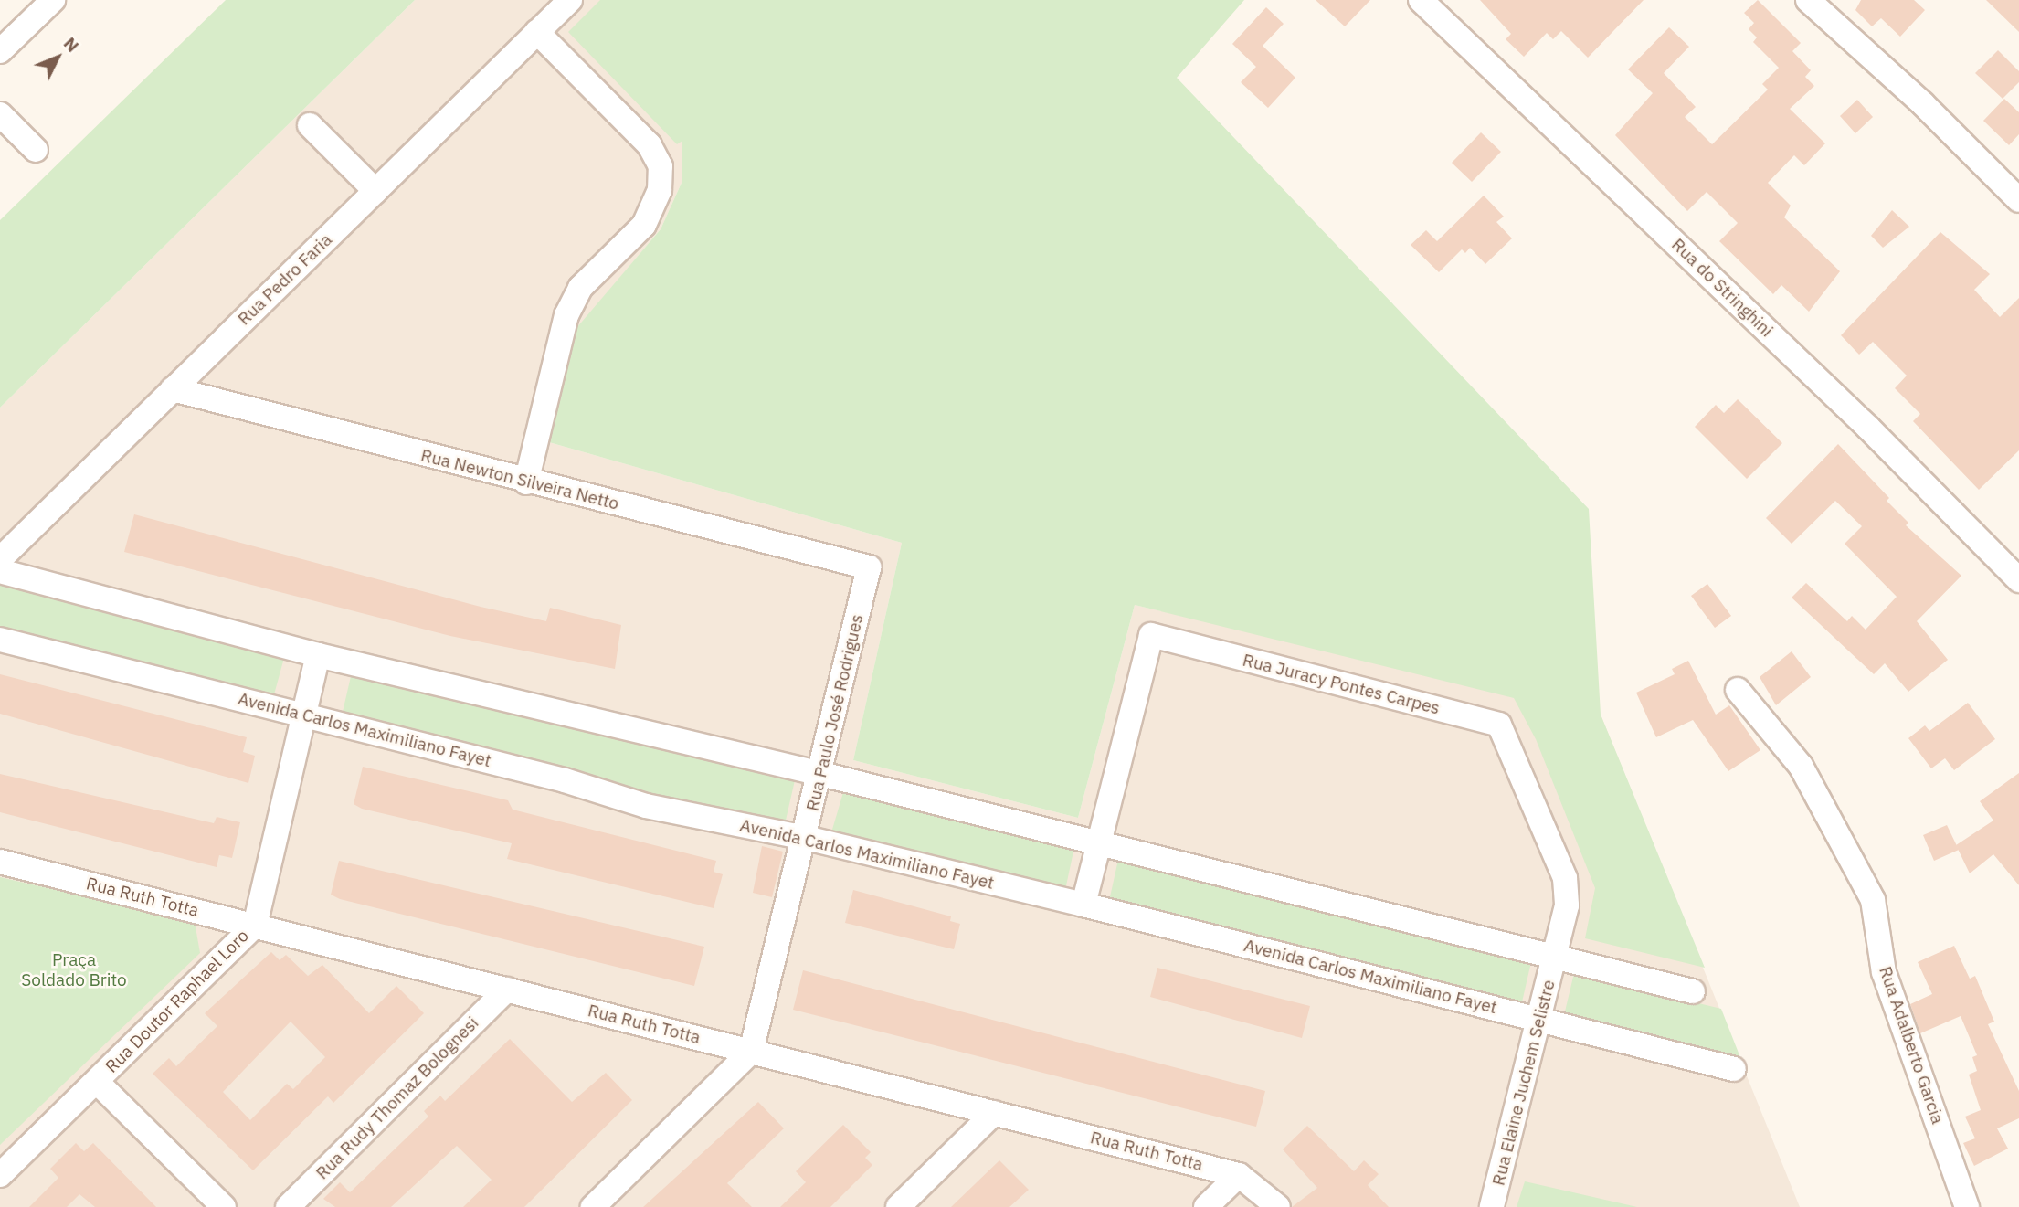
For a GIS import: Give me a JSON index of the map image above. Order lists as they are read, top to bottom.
{
  "streets": {
    "street": [
      "Rua Pedro Faria",
      "Rua do Stringhini",
      "Rua Newton Silveira Netto",
      "Rua Juracy Pontes Carpes",
      "Rua Paulo José Rodrigues",
      "Avenida Carlos Maximiliano Fayet",
      "Rua Ruth Totta",
      "Rua Doutor Raphael Loro",
      "Rua Adalberto Garcia",
      "Rua Elaine Juchem Selistre",
      "Rua Rudy Thomaz Bolognesi"
    ]
  },
  "crossings": [
    ["Rua Pedro Faria", "Rua Newton Silveira Netto"],
    ["Rua Newton Silveira Netto", "Rua Paulo José Rodrigues"],
    ["Rua Juracy Pontes Carpes", "Rua Elaine Juchem Selistre"],
    ["Rua Paulo José Rodrigues", "Avenida Carlos Maximiliano Fayet"],
    ["Rua Paulo José Rodrigues", "Rua Ruth Totta"],
    ["Avenida Carlos Maximiliano Fayet", "Rua Doutor Raphael Loro"],
    ["Avenida Carlos Maximiliano Fayet", "Rua Elaine Juchem Selistre"],
    ["Rua Ruth Totta", "Rua Doutor Raphael Loro"],
    ["Rua Ruth Totta", "Rua Rudy Thomaz Bolognesi"]
  ],
  "parks": ["Praça Soldado Brito"],
  "north": "top right"
}
